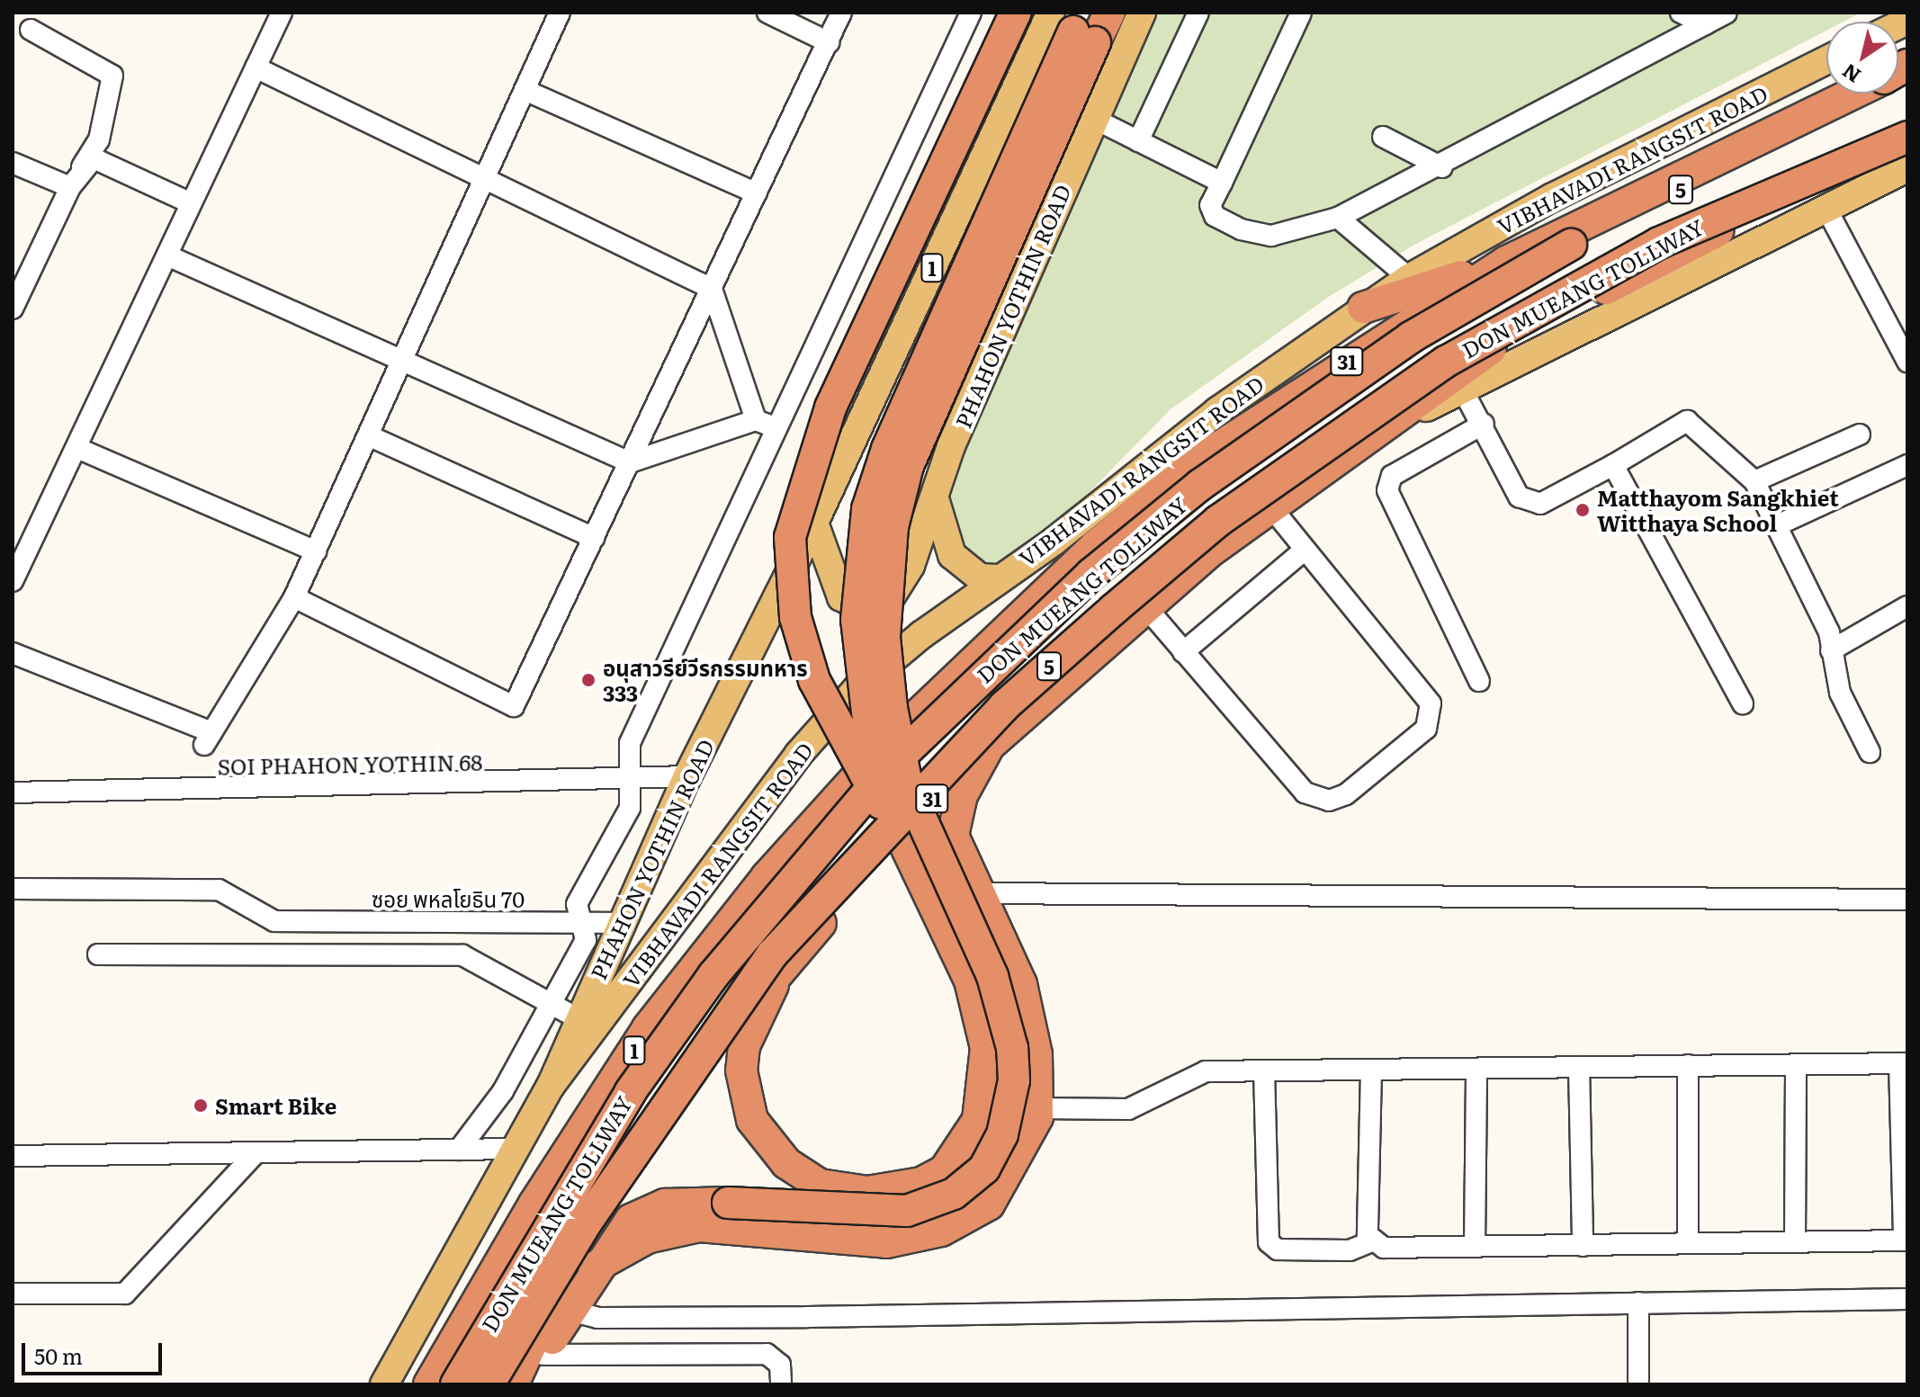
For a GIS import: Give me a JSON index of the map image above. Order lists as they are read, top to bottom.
{
  "streets": {
    "highway": [
      "VIBHAVADI RANGSIT ROAD",
      "5",
      "1",
      "DON MUEANG TOLLWAY",
      "31"
    ],
    "main road": ["PHAHON YOTHIN ROAD"],
    "street": ["SOI PHAHON YOTHIN 68", "ซอย พหลโยธิน 70"]
  },
  "crossings": [
    ["VIBHAVADI RANGSIT ROAD", "1"],
    ["VIBHAVADI RANGSIT ROAD", "PHAHON YOTHIN ROAD"],
    ["5", "DON MUEANG TOLLWAY"],
    ["5", "31"],
    ["PHAHON YOTHIN ROAD", "SOI PHAHON YOTHIN 68"],
    ["PHAHON YOTHIN ROAD", "ซอย พหลโยธิน 70"]
  ],
  "places": ["Matthayom Sangkhiet Witthaya School", "อนุสาวรีย์วีรกรรมทหาร 333", "Smart Bike"],
  "scale_bar": "50 m",
  "north": "bottom left"
}
